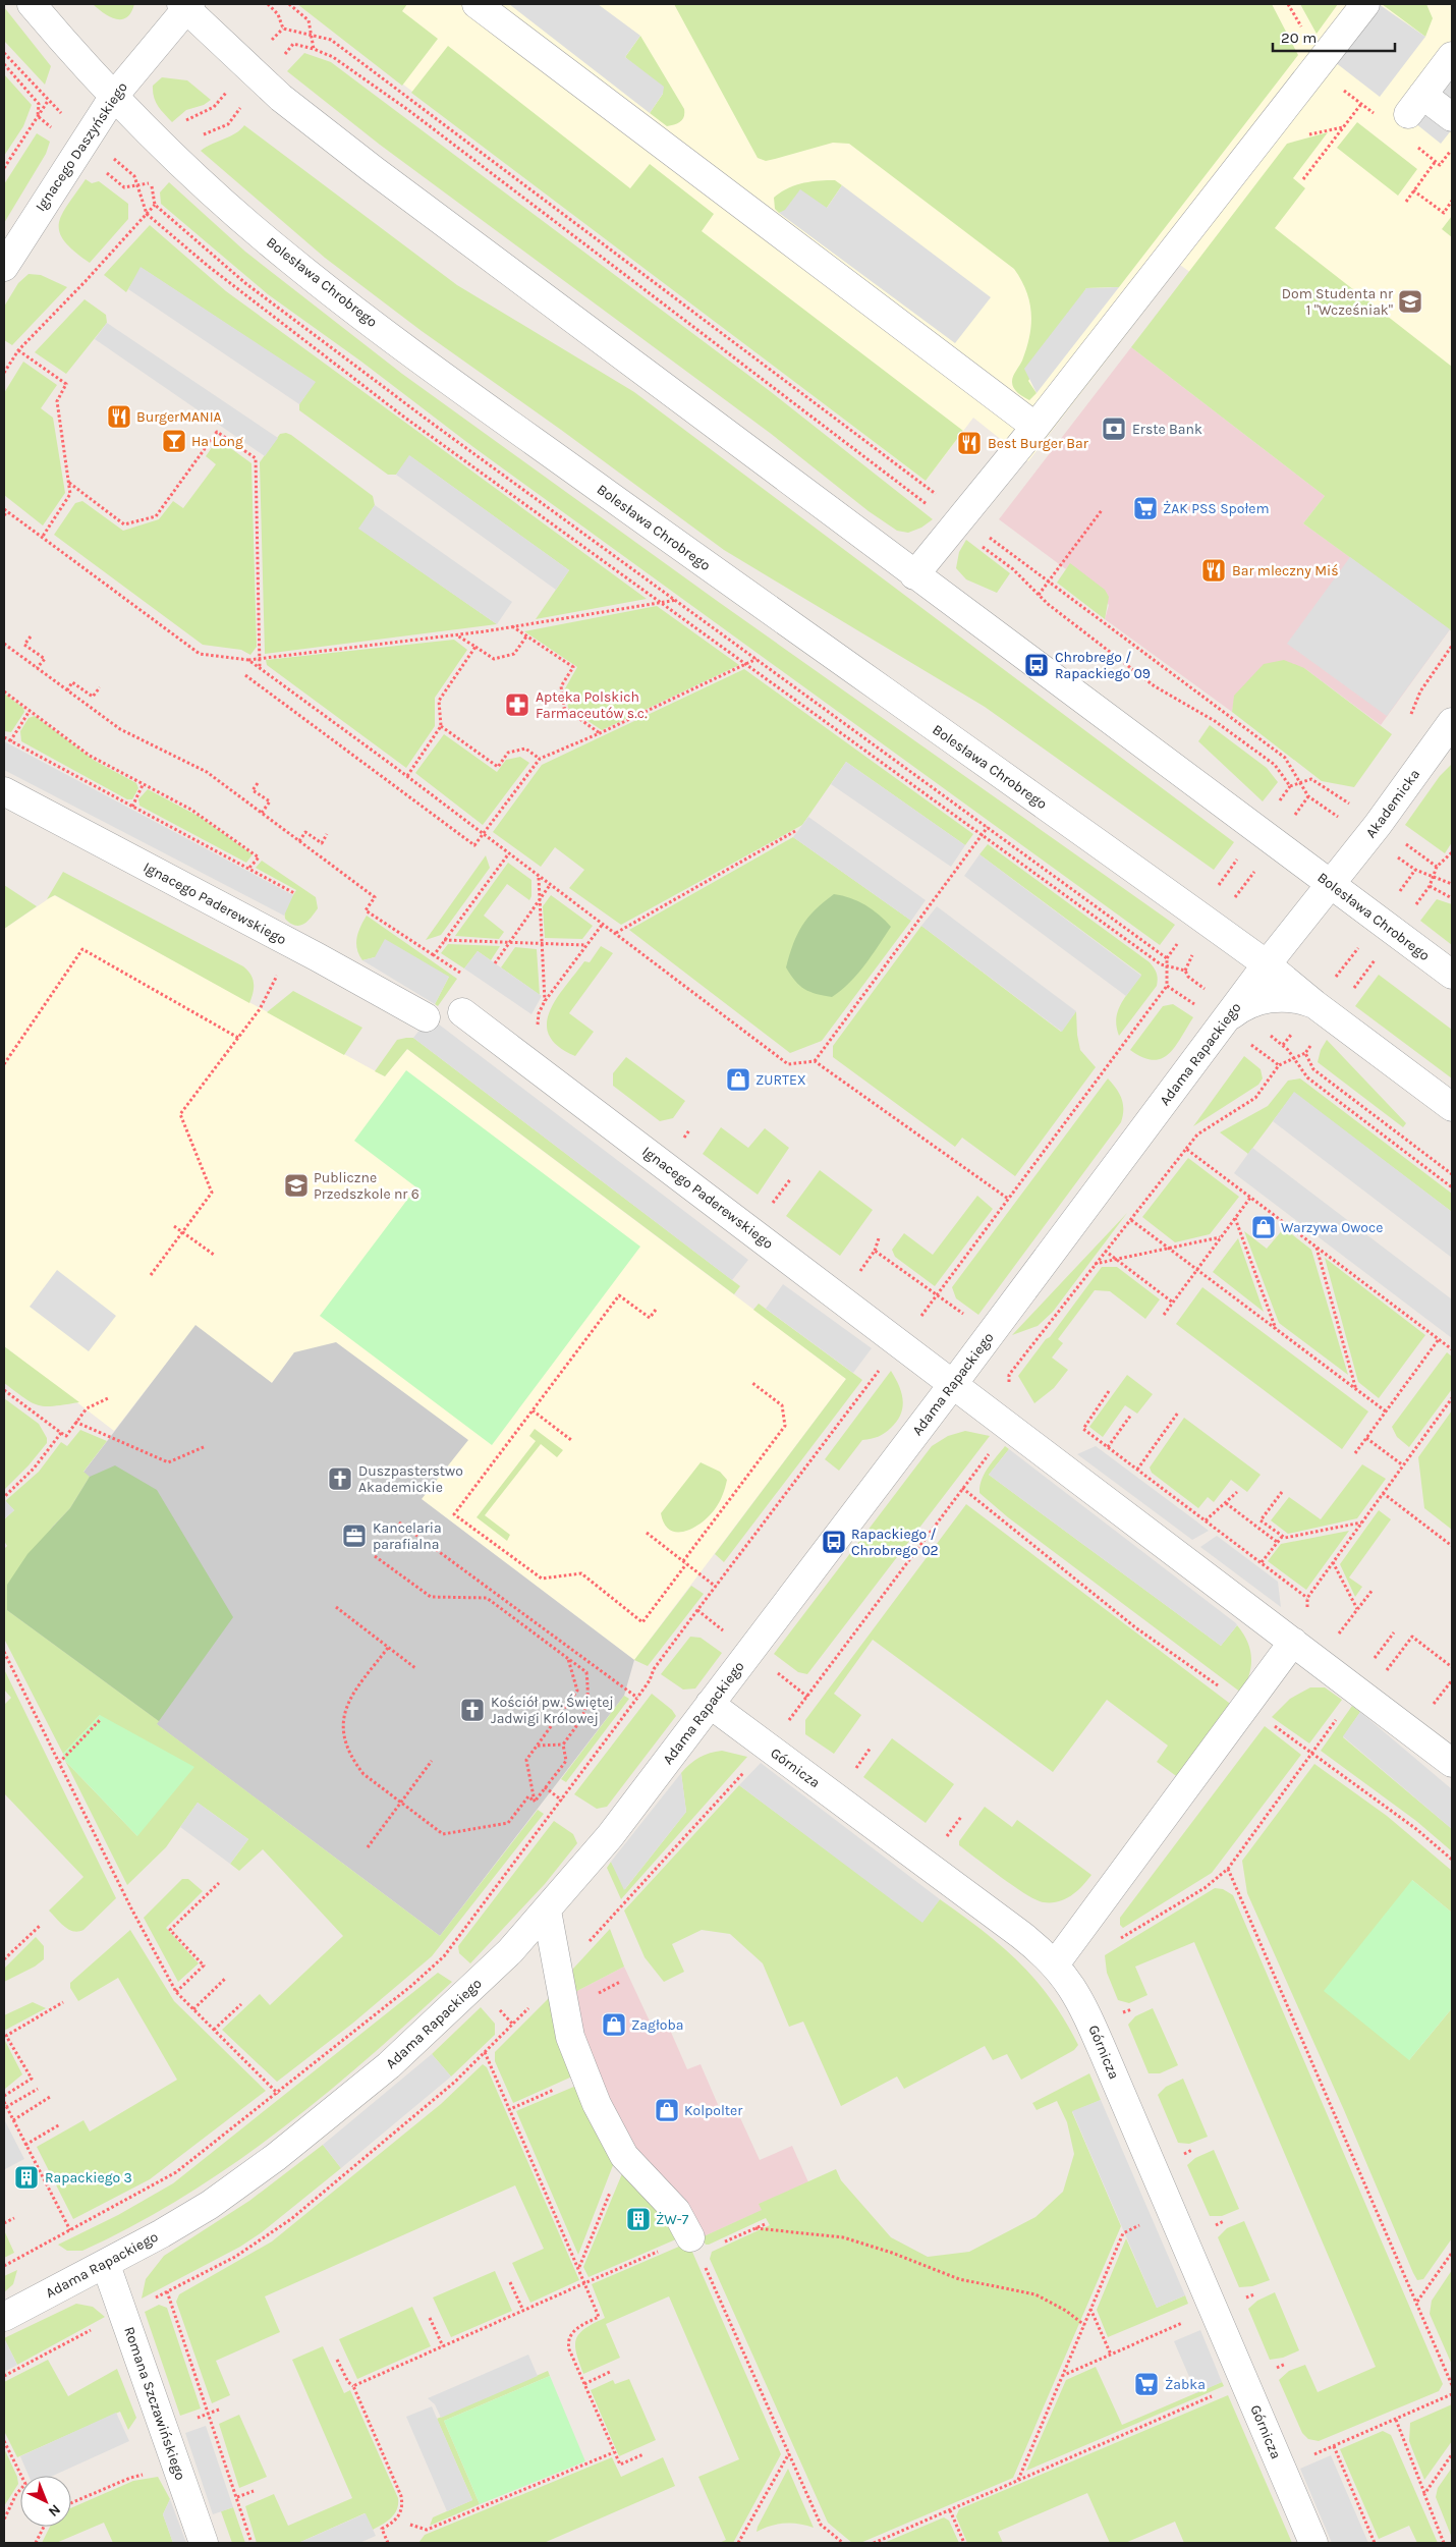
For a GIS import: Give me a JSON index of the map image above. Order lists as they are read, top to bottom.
{
  "streets": {
    "street": [
      "Ignacego Daszyńskiego",
      "Bolesława Chrobrego",
      "Akademicka",
      "Ignacego Paderewskiego",
      "Adama Rapackiego",
      "Górnicza",
      "Romana Szczawińskiego"
    ]
  },
  "crossings": [
    ["Ignacego Daszyńskiego", "Bolesława Chrobrego"],
    ["Bolesława Chrobrego", "Akademicka"],
    ["Bolesława Chrobrego", "Adama Rapackiego"],
    ["Akademicka", "Adama Rapackiego"],
    ["Ignacego Paderewskiego", "Adama Rapackiego"],
    ["Adama Rapackiego", "Górnicza"],
    ["Adama Rapackiego", "Romana Szczawińskiego"]
  ],
  "places": {
    "school or university": ["Dom Studenta nr 1 \"Wcześniak\"", "Publiczne Przedszkole nr 6"],
    "restaurant": ["BurgerMANIA", "Best Burger Bar", "Bar mleczny Miś"],
    "bank": ["Erste Bank"],
    "bar": ["Ha Long"],
    "supermarket": ["ŻAK PSS Społem", "Żabka"],
    "bus stop": ["Chrobrego / Rapackiego 09", "Rapackiego / Chrobrego 02"],
    "pharmacy": ["Apteka Polskich Farmaceutów s.c."],
    "shop": [
      "ZURTEX",
      "Warzywa Owoce",
      "Zagłoba",
      "Kolpolter"
    ],
    "church": ["Duszpasterstwo Akademickie", "Kościół pw. Świętej Jadwigi Królowej"],
    "office": ["Kancelaria parafialna"],
    "building": ["Rapackiego 3", "ŻW-7"]
  },
  "scale_bar": "20 m",
  "north": "bottom right"
}
